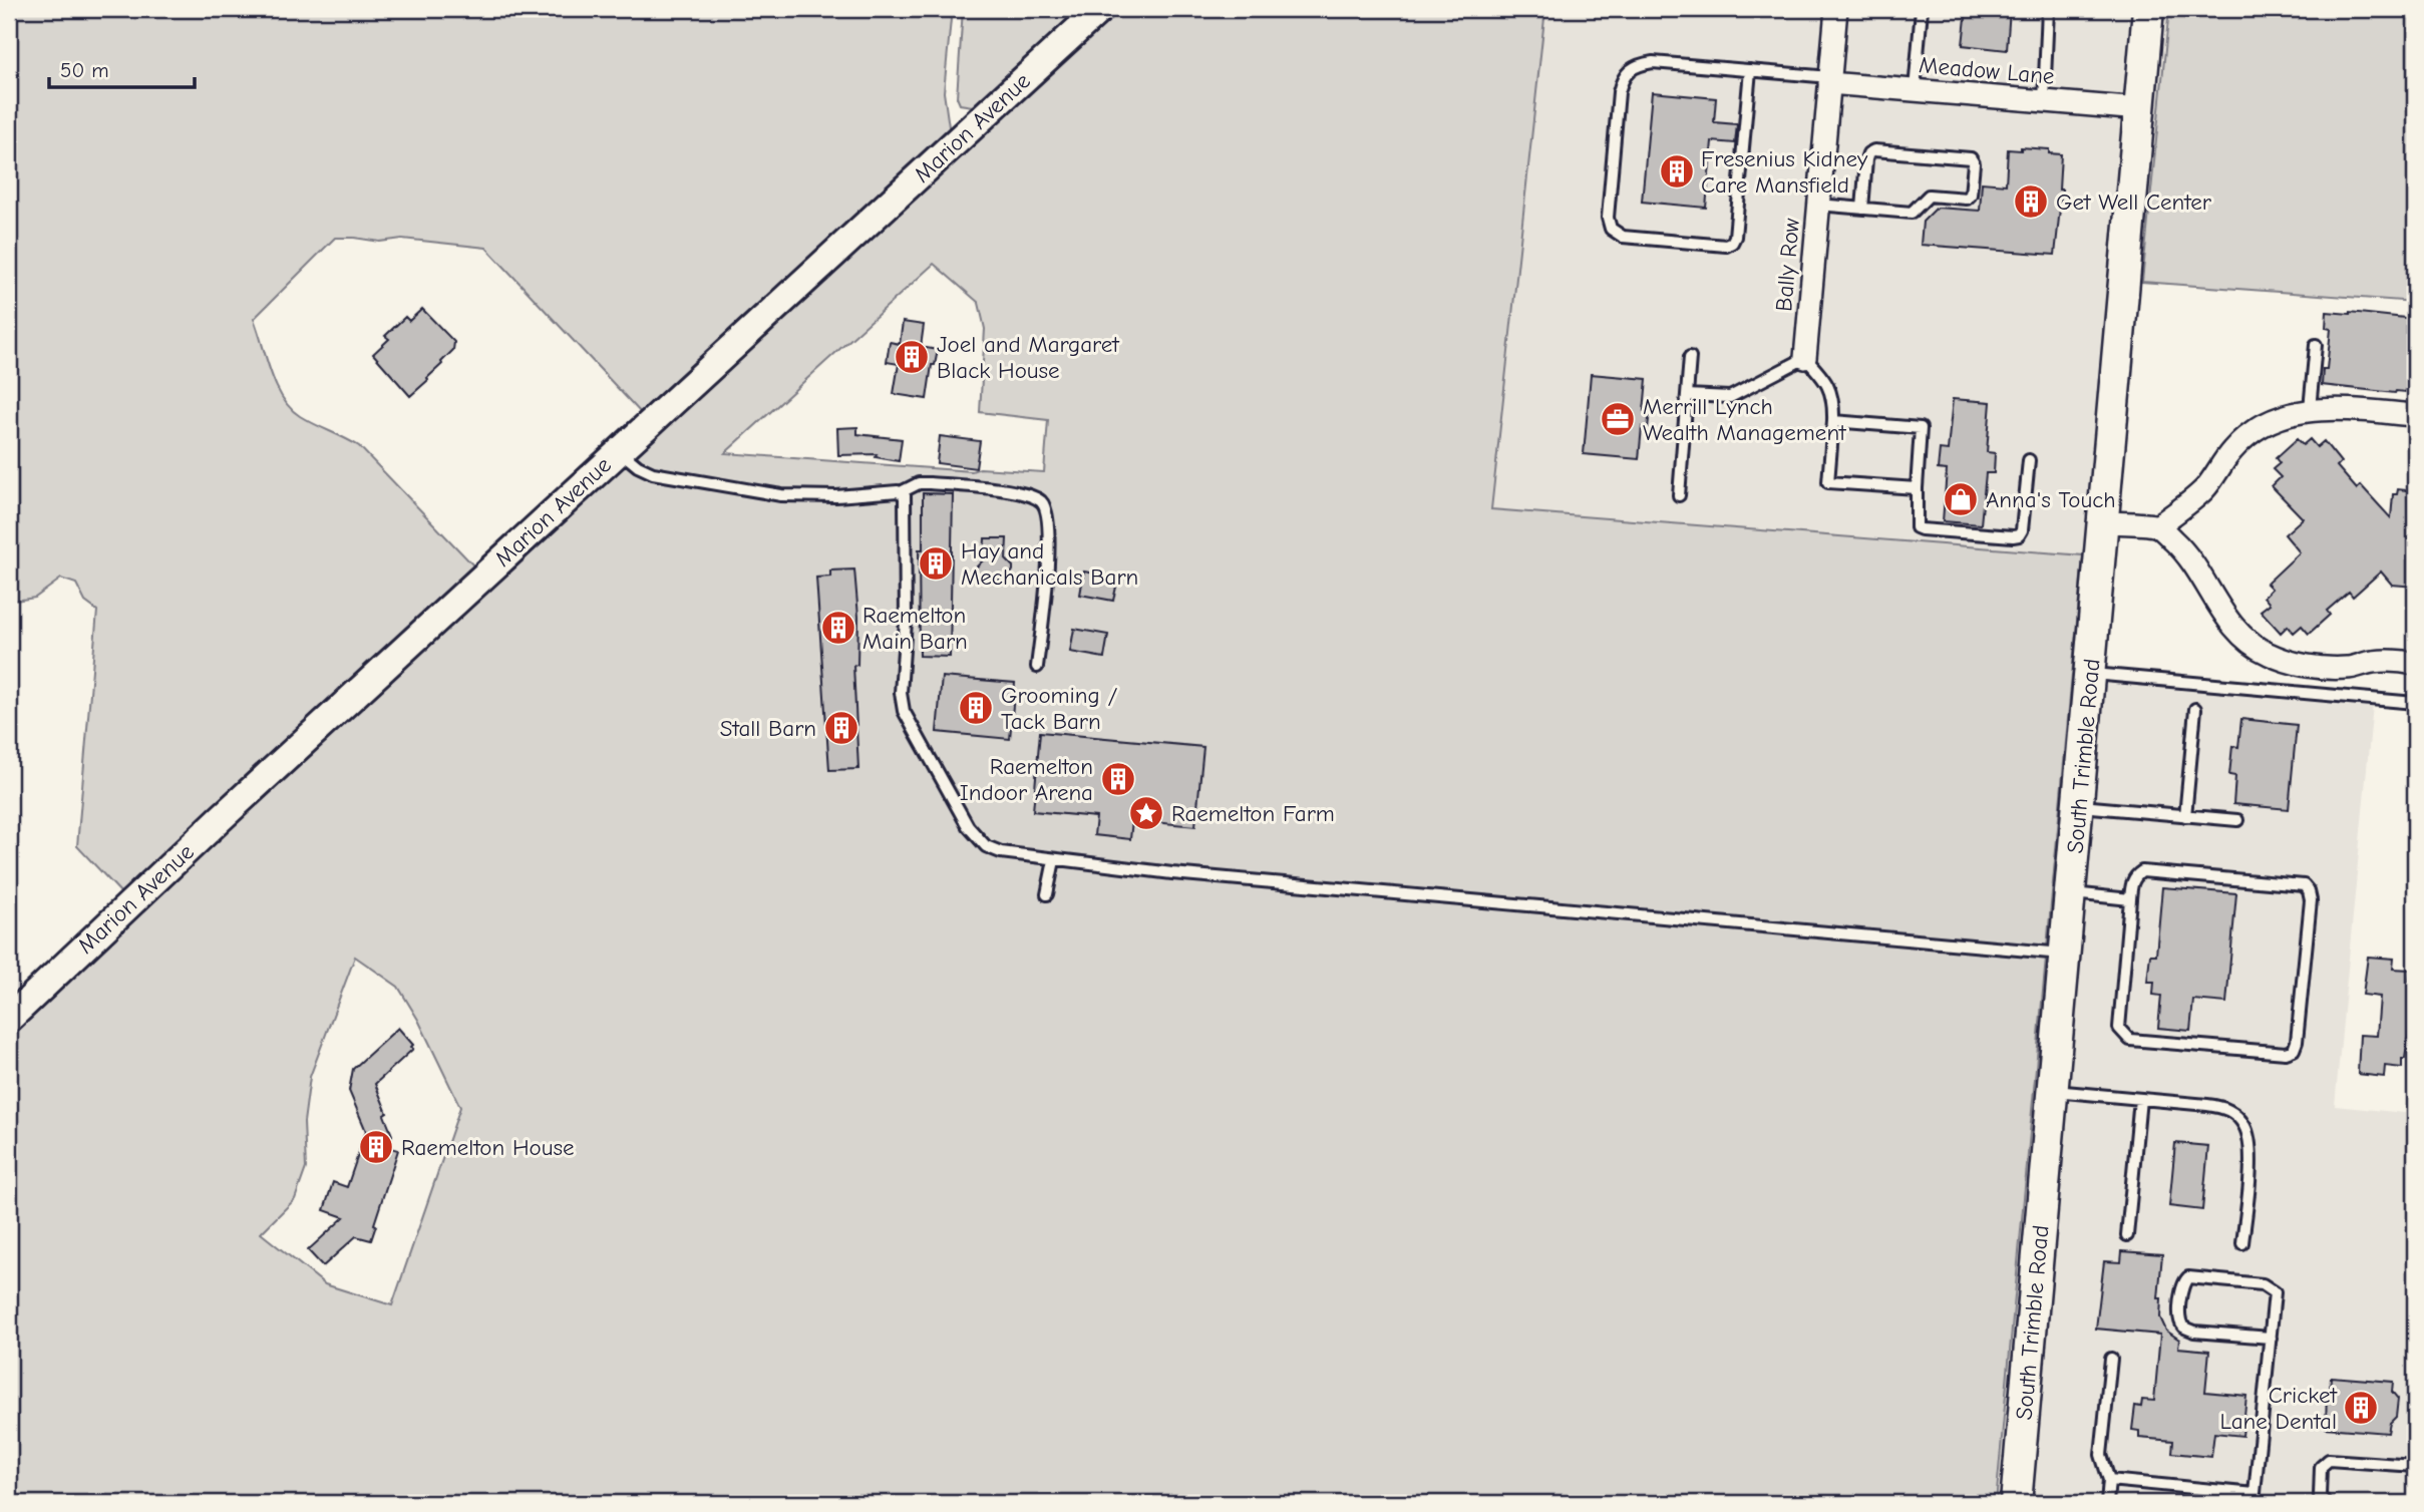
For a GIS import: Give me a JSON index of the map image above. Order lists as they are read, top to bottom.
{
  "streets": {
    "main road": ["South Trimble Road"],
    "street": ["Meadow Lane", "Marion Avenue", "Bally Row"]
  },
  "crossings": [
    ["Meadow Lane", "Bally Row"],
    ["Meadow Lane", "South Trimble Road"]
  ],
  "places": {
    "building": [
      "Fresenius Kidney Care Mansfield",
      "Get Well Center",
      "Joel and Margaret Black House",
      "Hay and Mechanicals Barn",
      "Raemelton Main Barn",
      "Grooming / Tack Barn",
      "Stall Barn",
      "Raemelton Indoor Arena",
      "Raemelton House",
      "Cricket Lane Dental"
    ],
    "office": ["Merrill Lynch Wealth Management"],
    "shop": ["Anna's Touch"],
    "place": ["Raemelton Farm"]
  },
  "scale_bar": "50 m"
}
